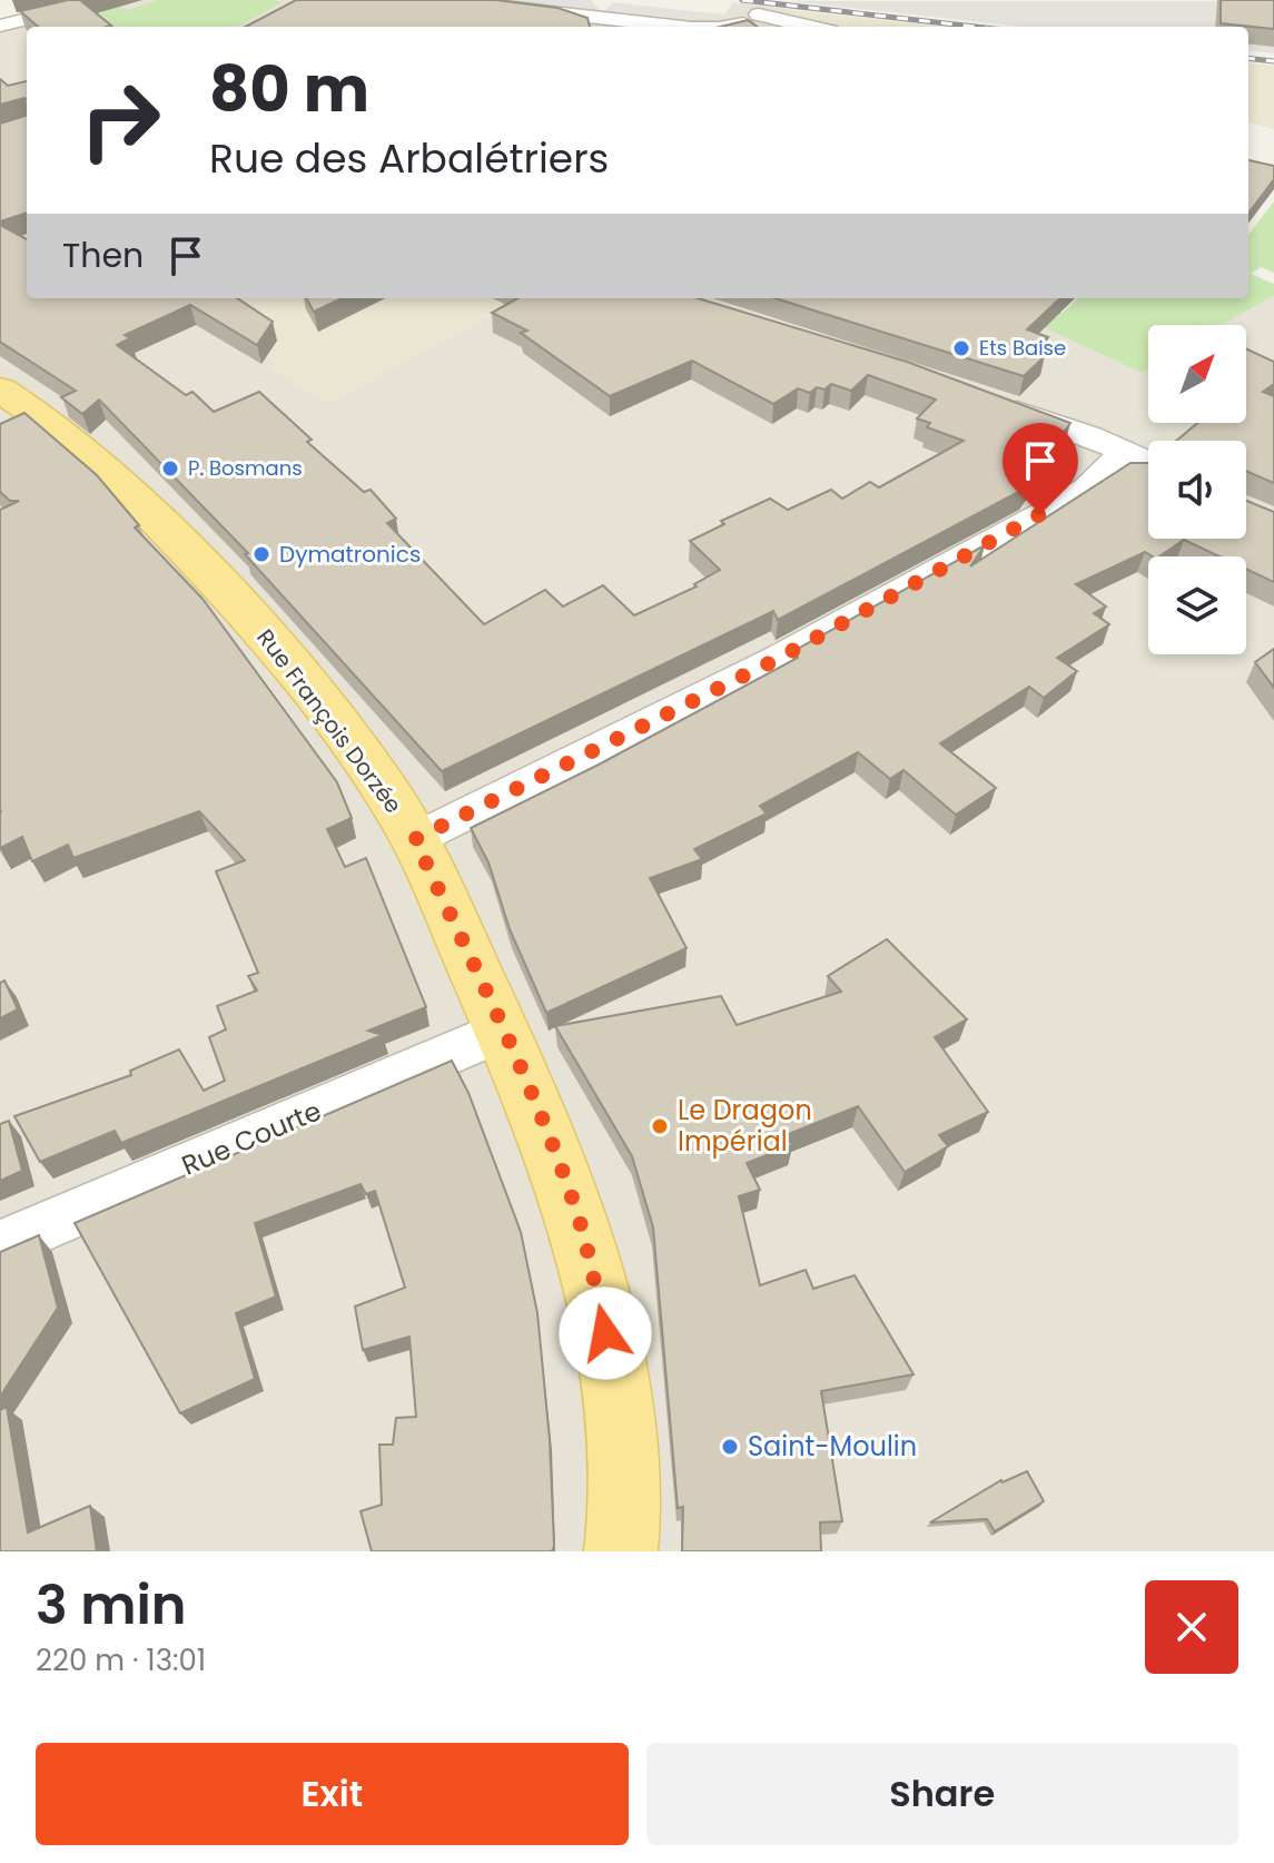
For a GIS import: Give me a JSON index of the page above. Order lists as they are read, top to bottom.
{
  "streets": {
    "main road": ["Rue François Dorzée"],
    "street": ["Rue Courte"]
  },
  "crossings": [
    ["Rue François Dorzée", "Rue Courte"]
  ],
  "places": [
    "Ets Baise",
    "P. Bosmans",
    "Dymatronics",
    "Le Dragon Impérial",
    "Saint-Moulin"
  ],
  "north": "top right",
  "page": {
    "turn": ["80 m", "Rue des Arbalétriers"],
    "then": "Then",
    "heading": ["3 min", "220 m · 13:01"],
    "buttons": ["Exit", "Share"]
  }
}
